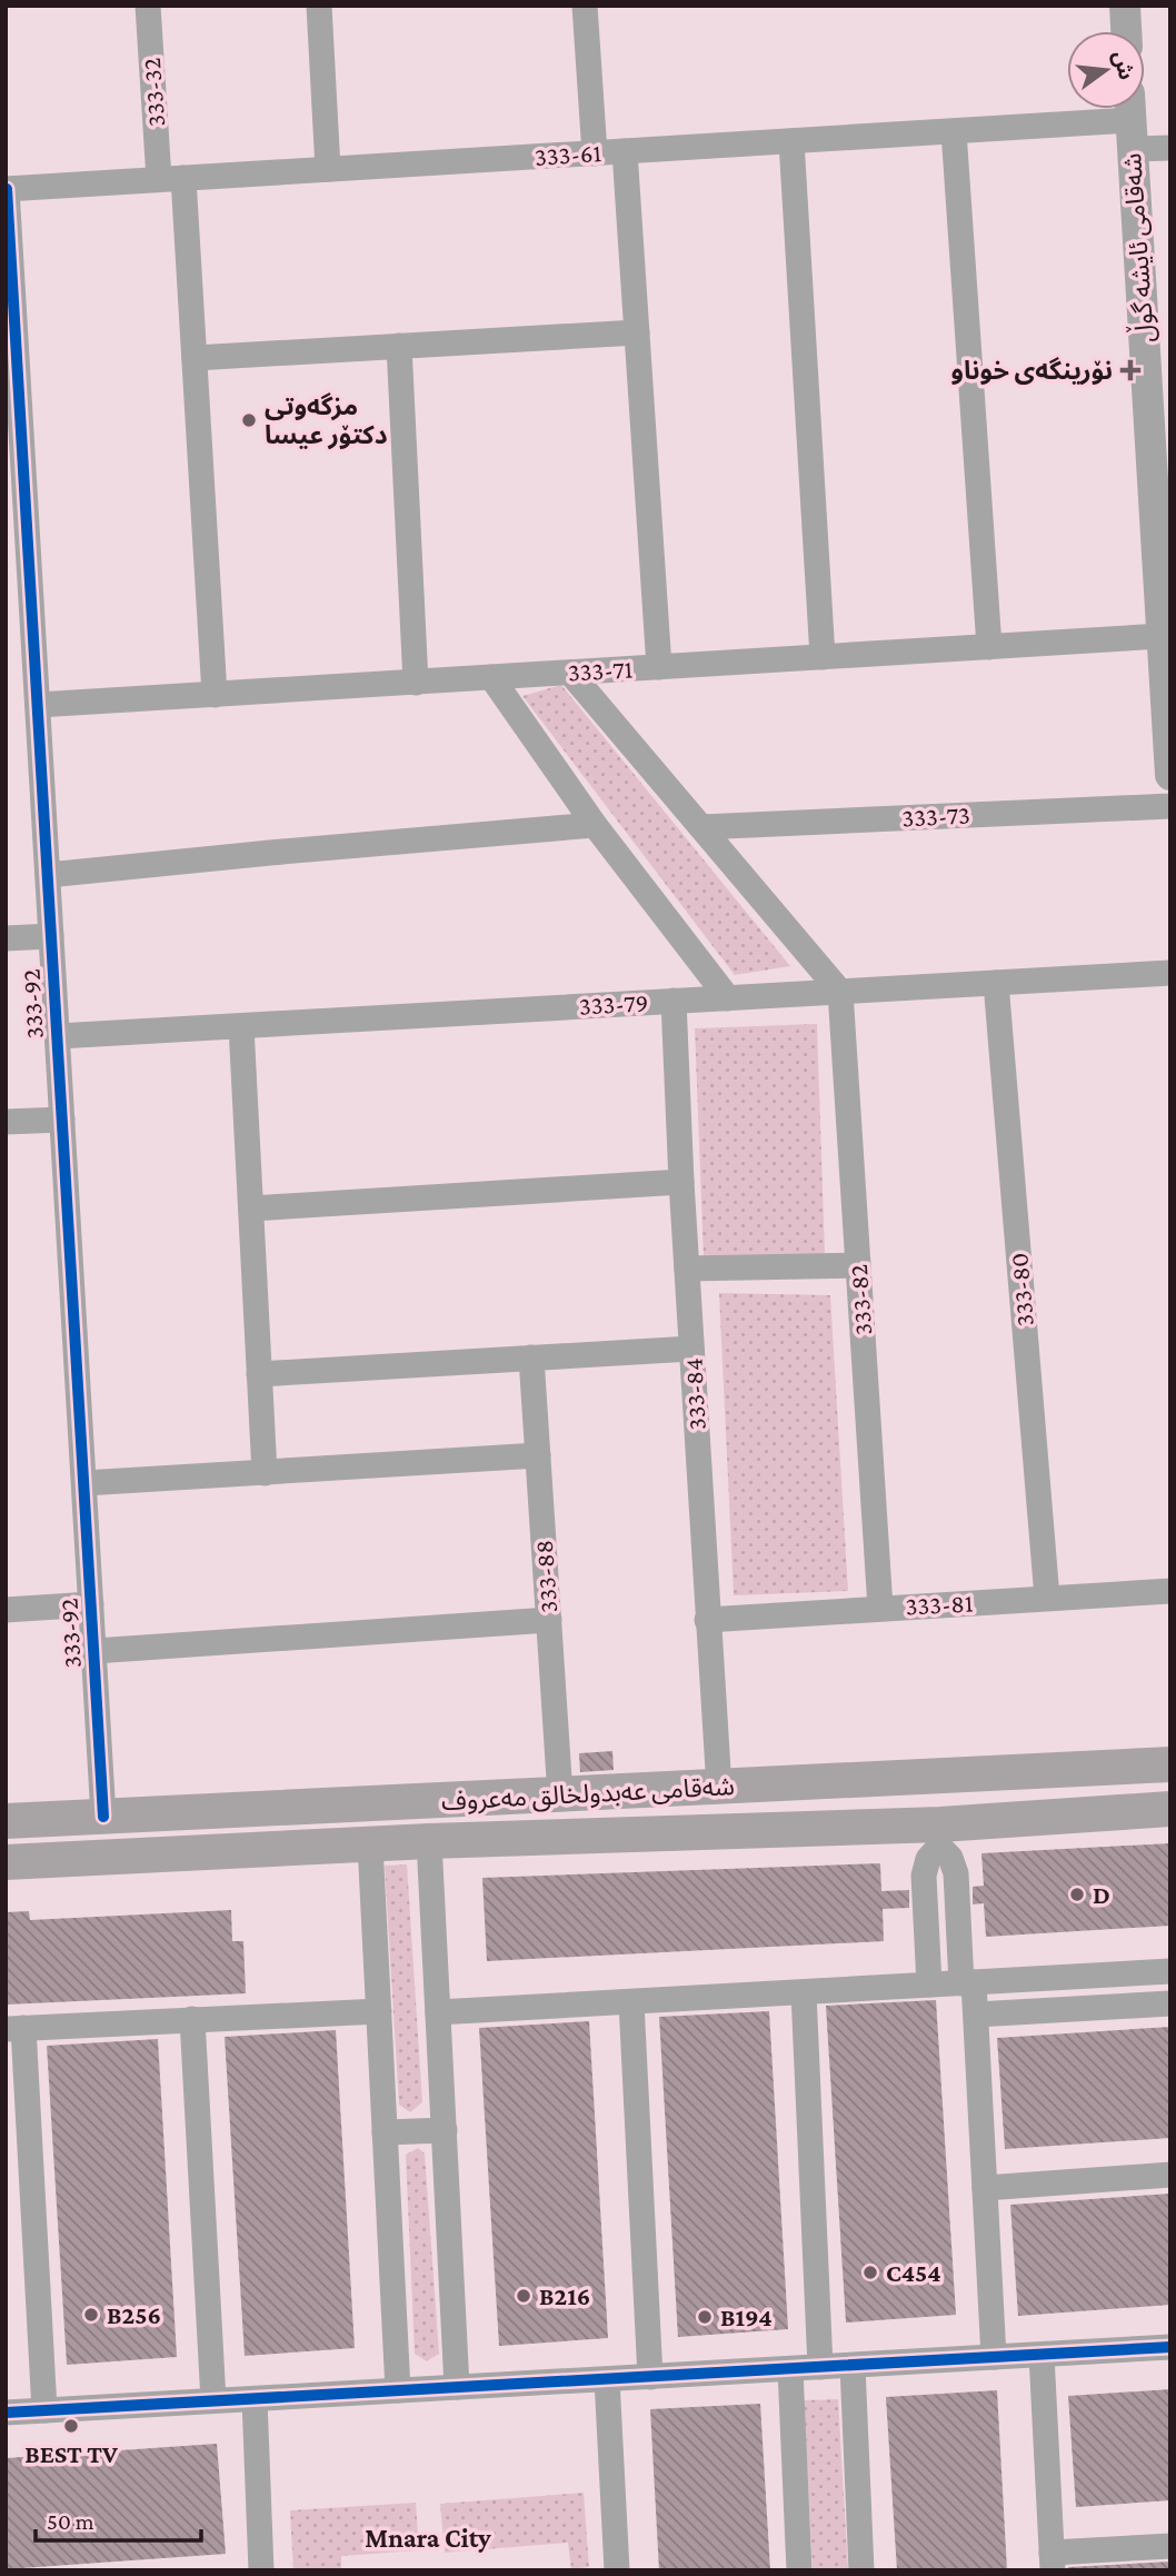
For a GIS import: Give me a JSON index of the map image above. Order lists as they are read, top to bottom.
{
  "streets": {
    "main road": ["شەقامی عەبدولخالق مەعروف"],
    "street": [
      "333-32",
      "333-61",
      "شەقامی ئایشە گوڵ",
      "333-71",
      "333-73",
      "333-92",
      "333-79",
      "333-80",
      "333-82",
      "333-84",
      "333-88",
      "333-81"
    ]
  },
  "crossings": [
    ["333-32", "333-61"],
    ["333-32", "333-71"],
    ["333-61", "شەقامی ئایشە گوڵ"],
    ["333-61", "333-92"],
    ["شەقامی ئایشە گوڵ", "333-71"],
    ["333-71", "333-92"],
    ["333-92", "333-79"],
    ["333-92", "شەقامی عەبدولخالق مەعروف"],
    ["333-79", "333-80"],
    ["333-79", "333-82"],
    ["333-79", "333-84"],
    ["333-80", "333-81"],
    ["333-82", "333-81"],
    ["333-84", "333-81"],
    ["333-84", "شەقامی عەبدولخالق مەعروف"],
    ["333-88", "شەقامی عەبدولخالق مەعروف"]
  ],
  "districts": ["Mnara City"],
  "places": {
    "health": ["نۆرینگەی خوناو"],
    "other": [
      "مزگەوتی دکتۆر عیسا",
      "D",
      "C454",
      "B216",
      "B256",
      "B194",
      "BEST TV"
    ]
  },
  "scale_bar": "50 m",
  "north": "right"
}
